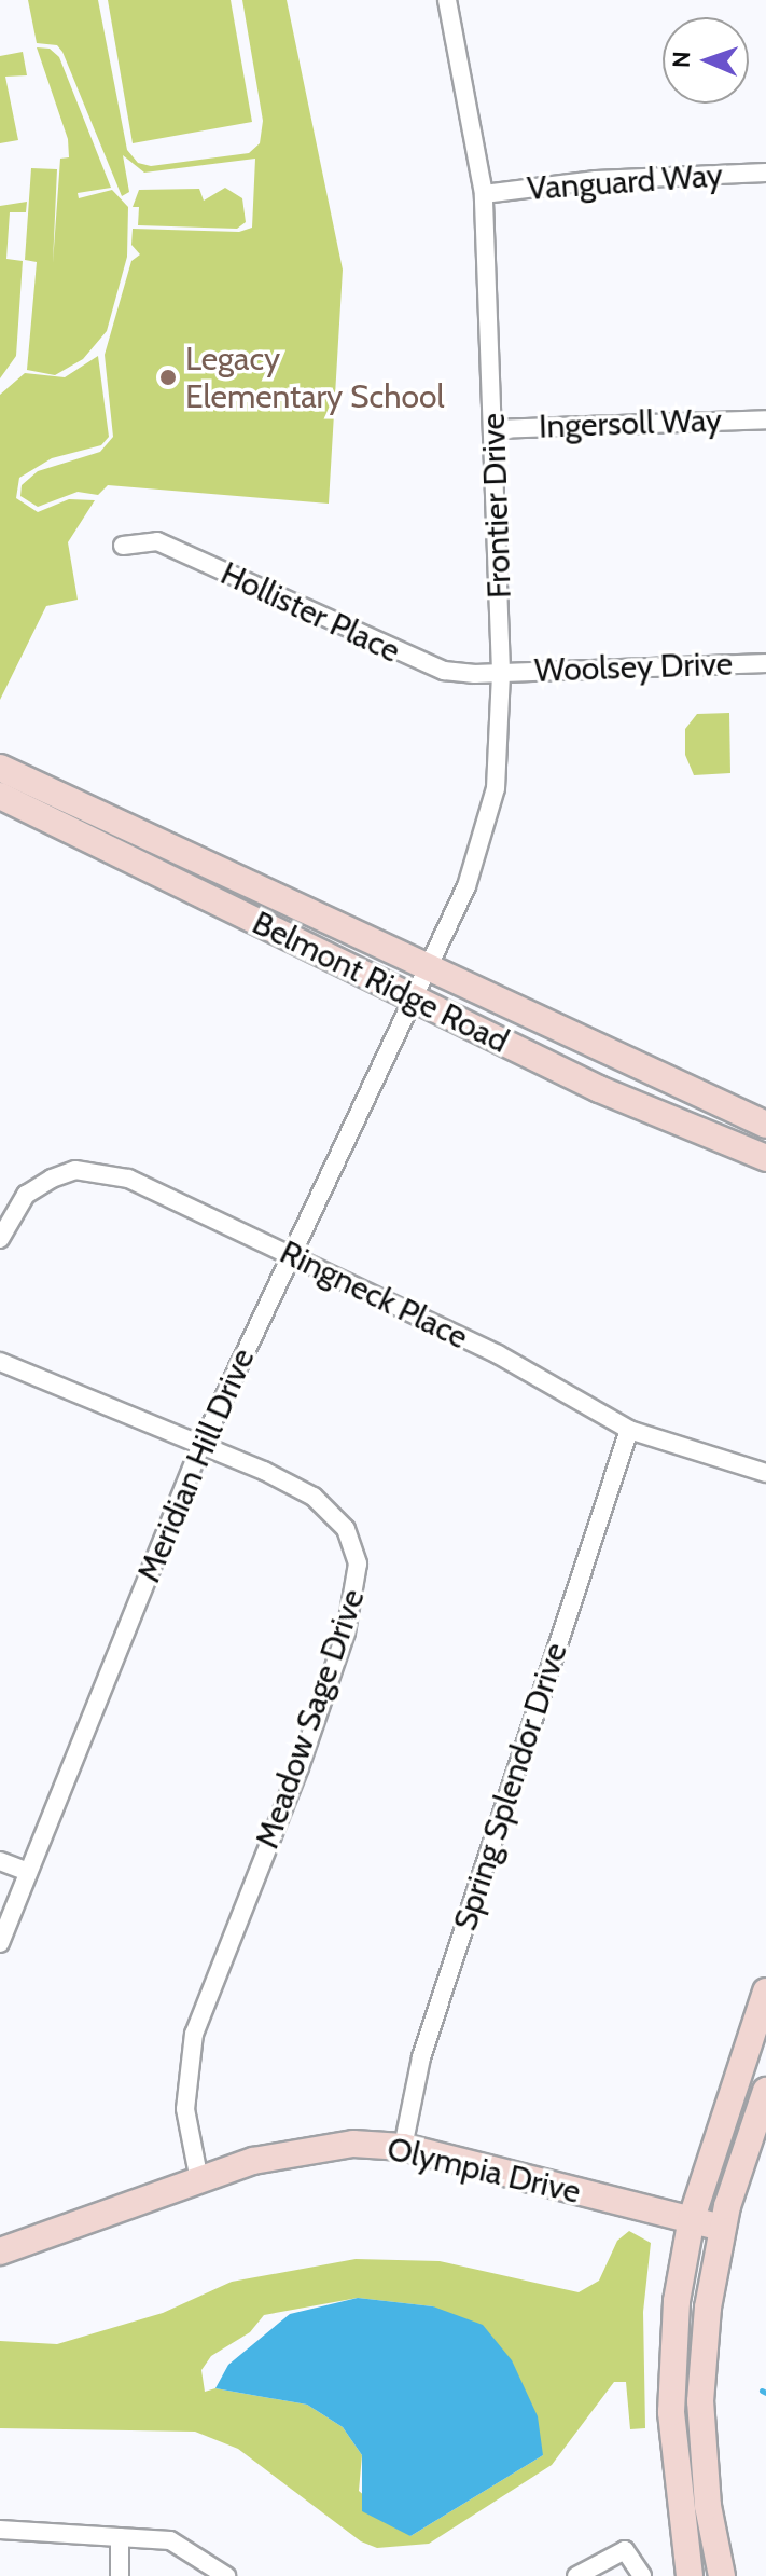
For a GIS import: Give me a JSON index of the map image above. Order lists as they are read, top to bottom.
{
  "streets": {
    "street": [
      "Vanguard Way",
      "Ingersoll Way",
      "Frontier Drive",
      "Hollister Place",
      "Woolsey Drive",
      "Belmont Ridge Road",
      "Ringneck Place",
      "Meridian Hill Drive",
      "Meadow Sage Drive",
      "Spring Splendor Drive",
      "Olympia Drive"
    ]
  },
  "crossings": [
    ["Vanguard Way", "Frontier Drive"],
    ["Ingersoll Way", "Frontier Drive"],
    ["Frontier Drive", "Hollister Place"],
    ["Frontier Drive", "Woolsey Drive"],
    ["Frontier Drive", "Belmont Ridge Road"],
    ["Frontier Drive", "Meridian Hill Drive"],
    ["Hollister Place", "Woolsey Drive"],
    ["Belmont Ridge Road", "Meridian Hill Drive"],
    ["Ringneck Place", "Meridian Hill Drive"],
    ["Ringneck Place", "Spring Splendor Drive"],
    ["Meridian Hill Drive", "Meadow Sage Drive"],
    ["Meadow Sage Drive", "Olympia Drive"],
    ["Spring Splendor Drive", "Olympia Drive"]
  ],
  "places": ["Legacy Elementary School"],
  "north": "left"
}
